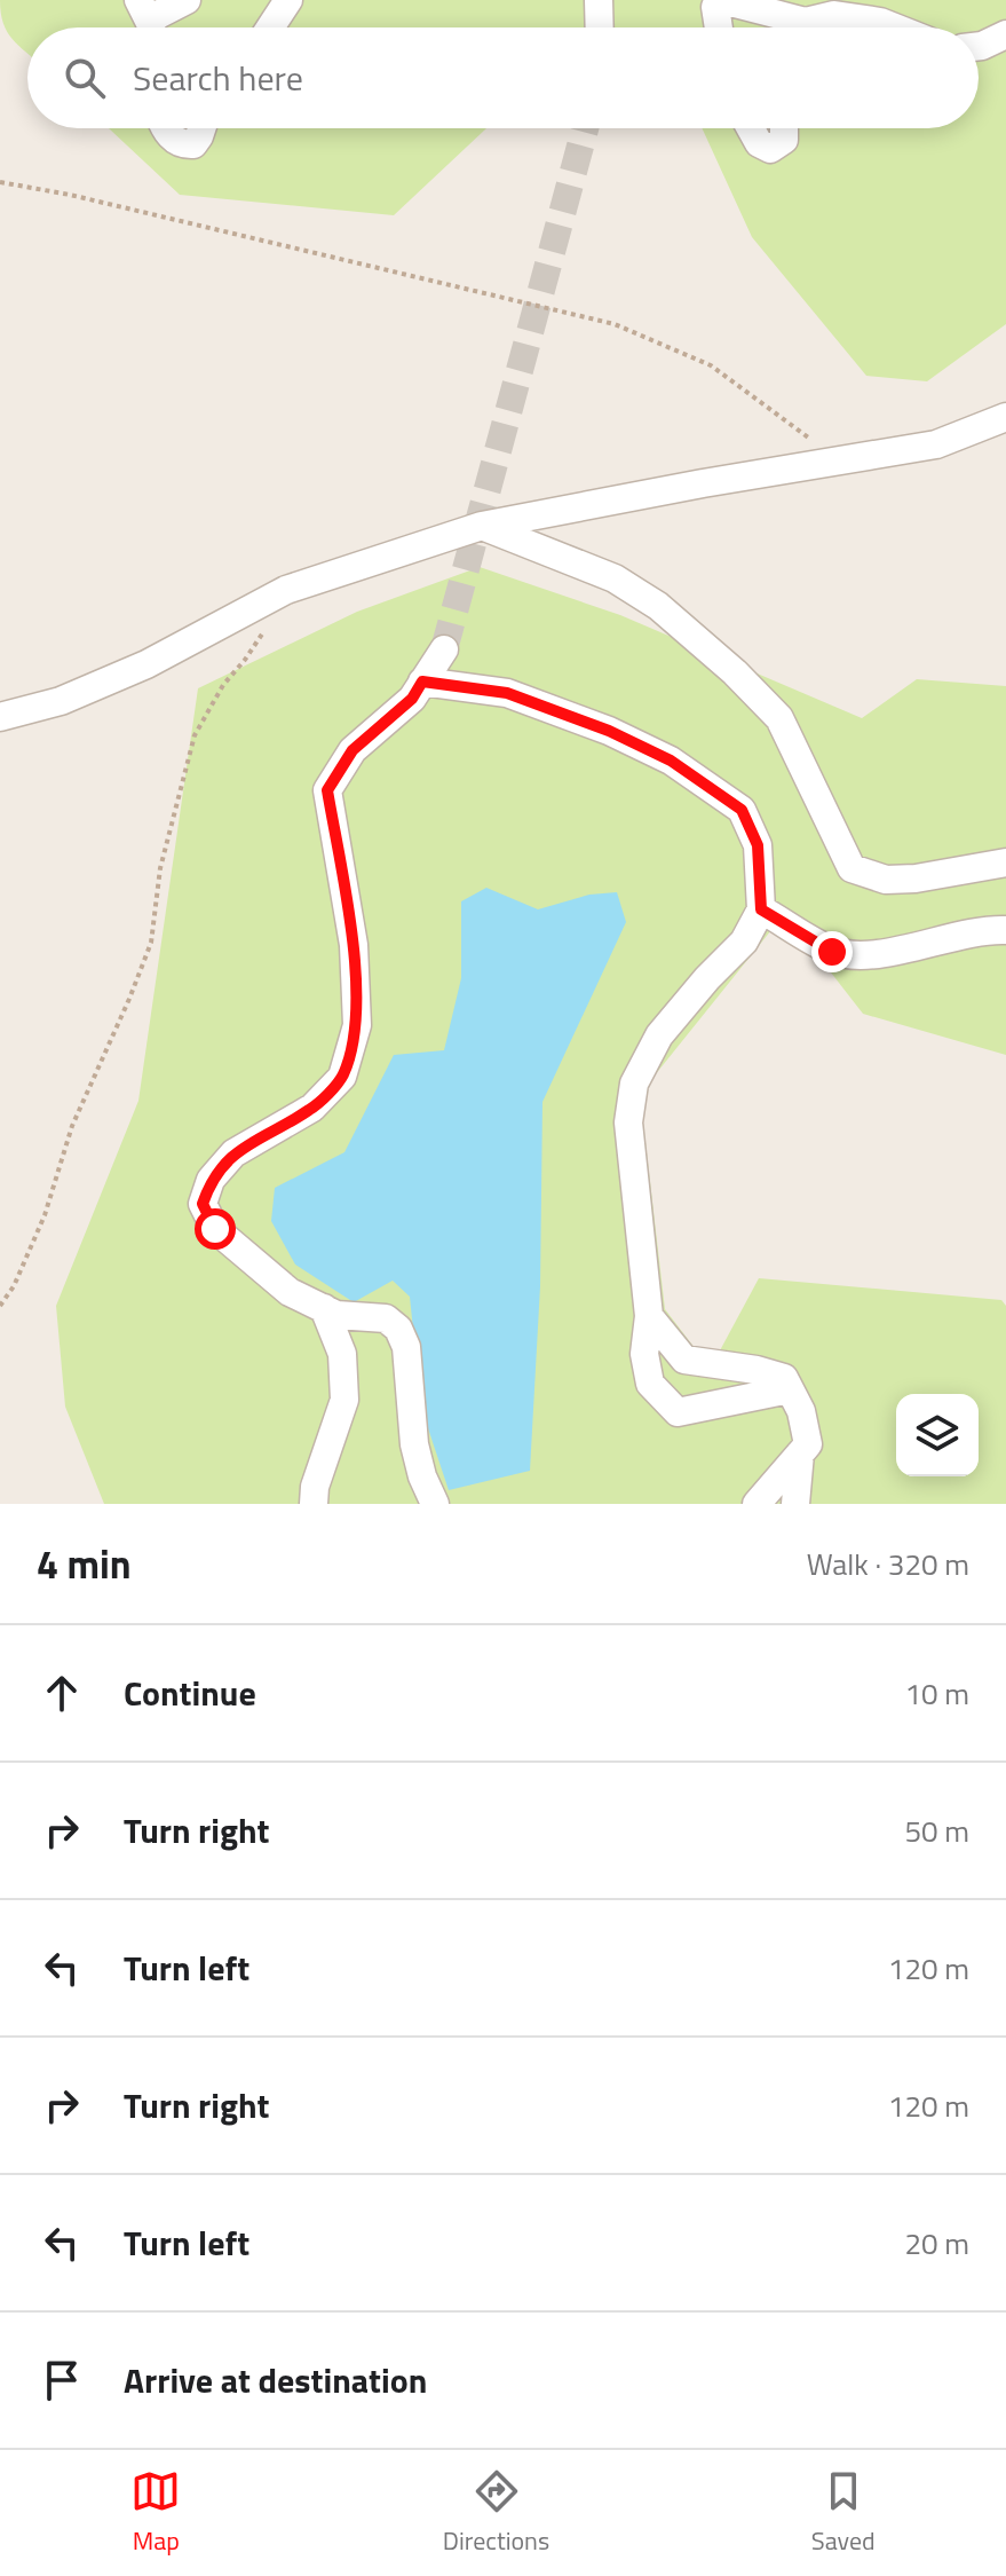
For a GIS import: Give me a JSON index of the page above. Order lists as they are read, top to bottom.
{
  "page": {
    "search": "Search here",
    "heading": ["4 min", "Walk · 320 m"],
    "list": [
      ["Continue", "10 m"],
      ["Turn right", "50 m"],
      ["Turn left", "120 m"],
      ["Turn right", "120 m"],
      ["Turn left", "20 m"],
      "Arrive at destination"
    ],
    "nav": ["Map", "Directions", "Saved"]
  }
}
